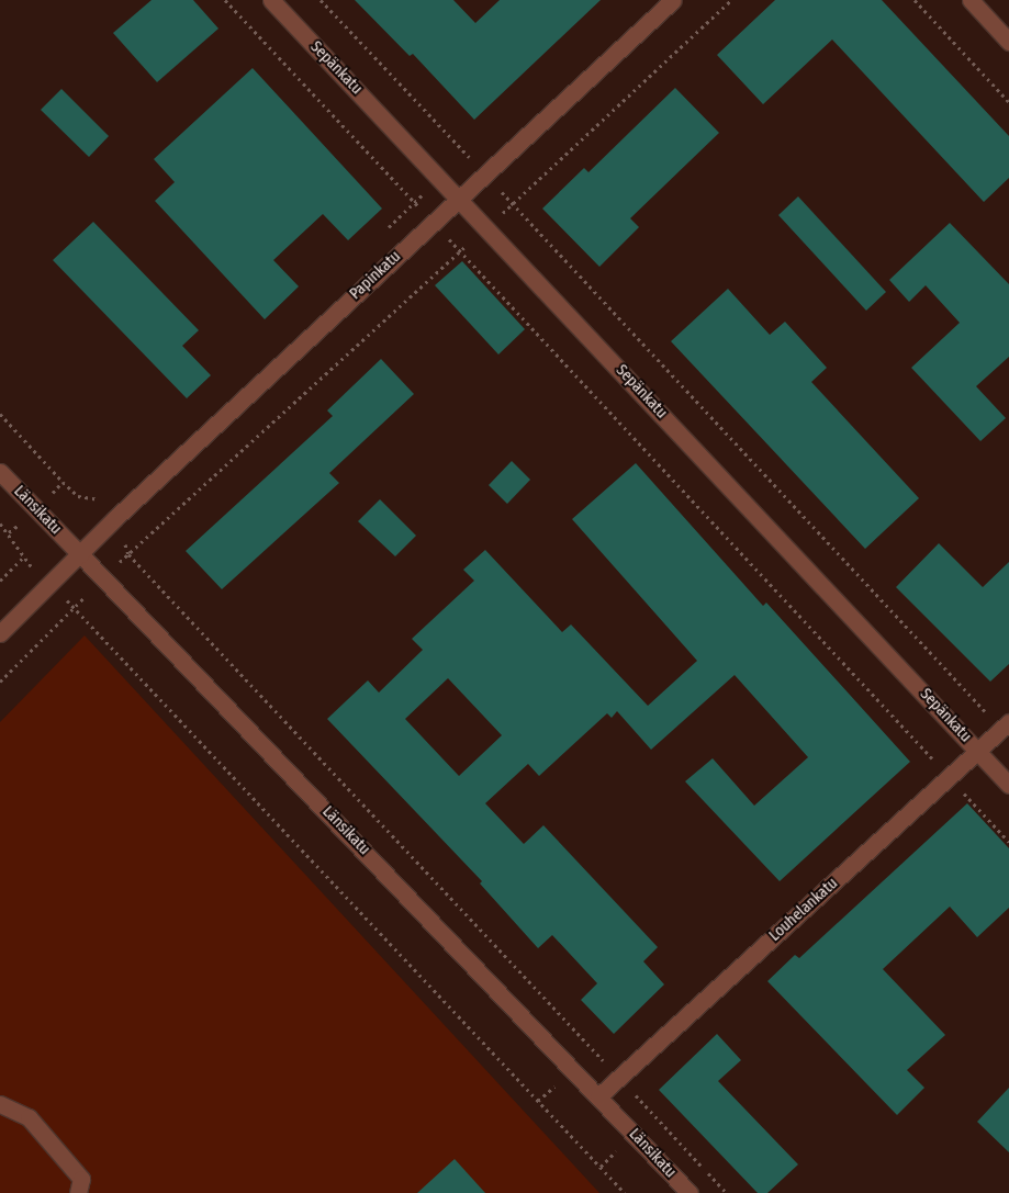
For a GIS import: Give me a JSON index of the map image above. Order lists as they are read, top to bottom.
{
  "streets": {
    "street": [
      "Sepänkatu",
      "Papinkatu",
      "Länsikatu",
      "Louhelankatu"
    ]
  },
  "crossings": [
    ["Sepänkatu", "Papinkatu"],
    ["Sepänkatu", "Louhelankatu"],
    ["Papinkatu", "Länsikatu"],
    ["Länsikatu", "Louhelankatu"]
  ]
}
